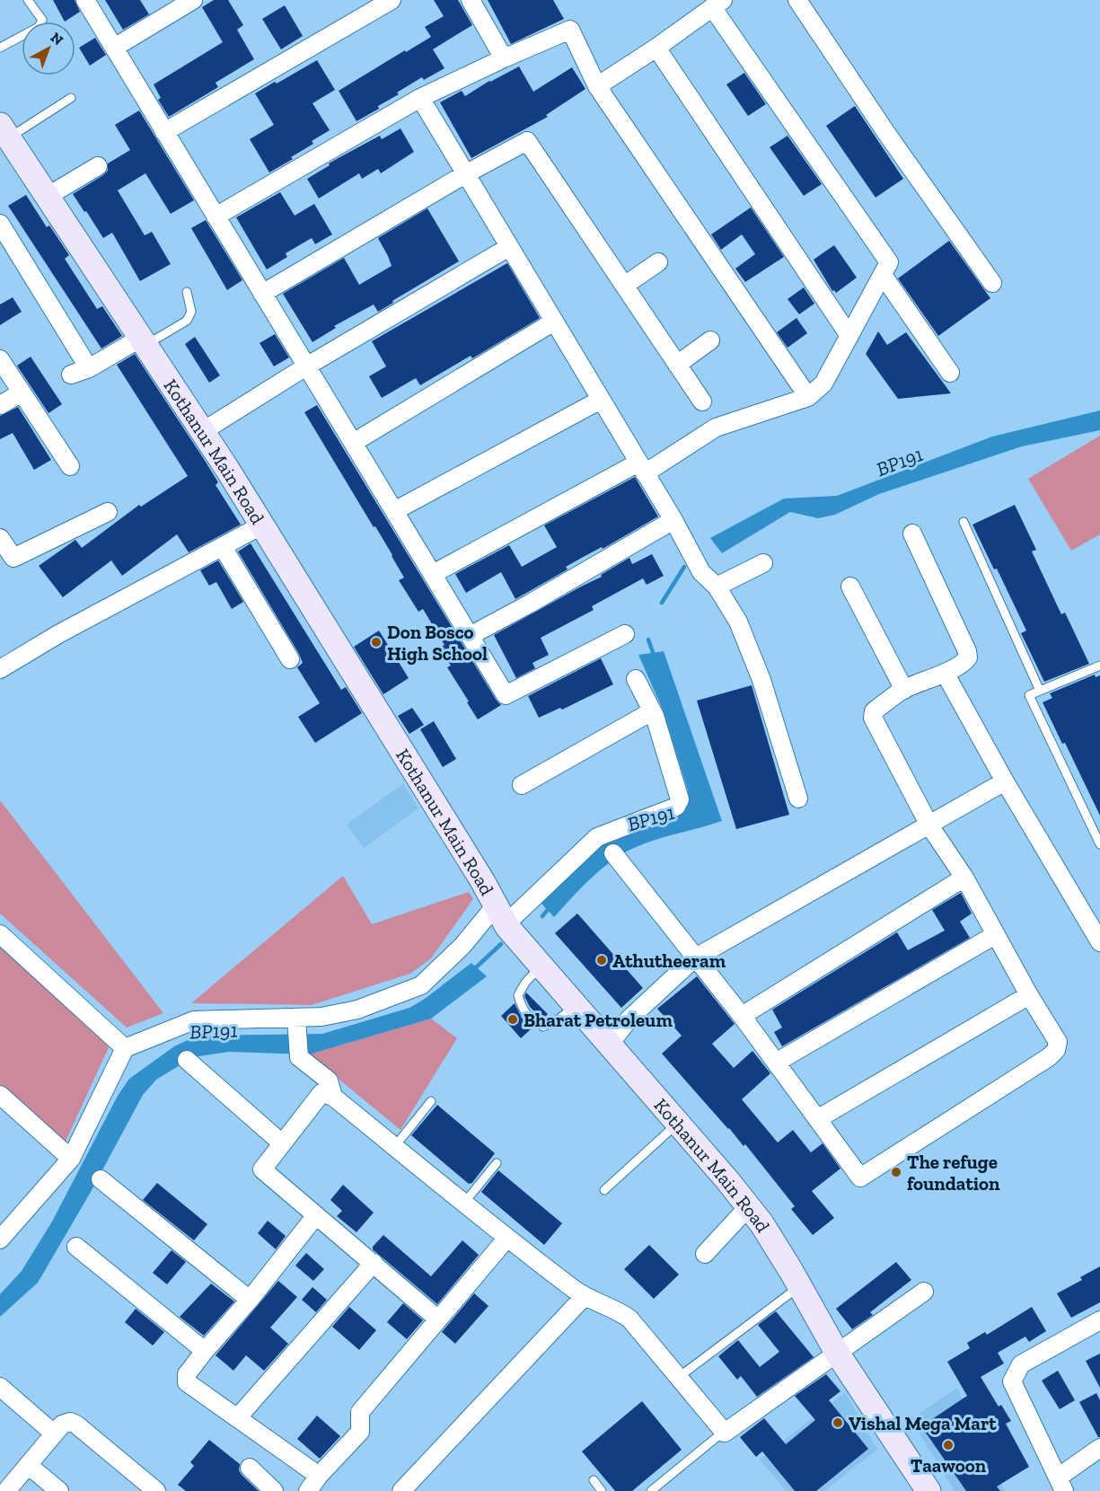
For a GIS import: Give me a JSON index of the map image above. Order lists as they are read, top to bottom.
{
  "streets": {
    "main road": ["Kothanur Main Road"]
  },
  "water": ["BP191"],
  "places": [
    "Don Bosco High School",
    "Athutheeram",
    "Bharat Petroleum",
    "The refuge foundation",
    "Vishal Mega Mart",
    "Taawoon"
  ],
  "north": "top right"
}
